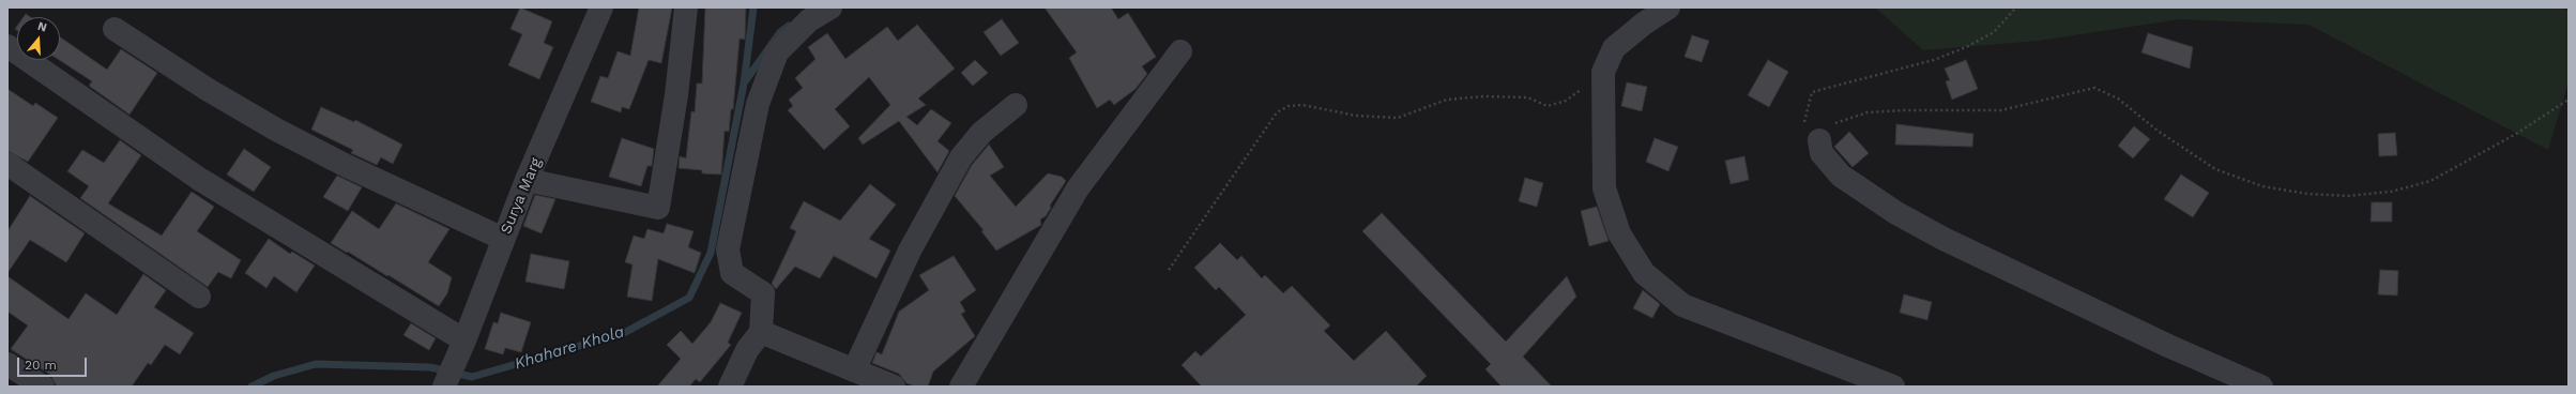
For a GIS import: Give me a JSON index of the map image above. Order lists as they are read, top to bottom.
{
  "streets": {
    "street": ["Surya Marg"]
  },
  "water": ["Khahare Khola"],
  "scale_bar": "20 m",
  "north": "top"
}
